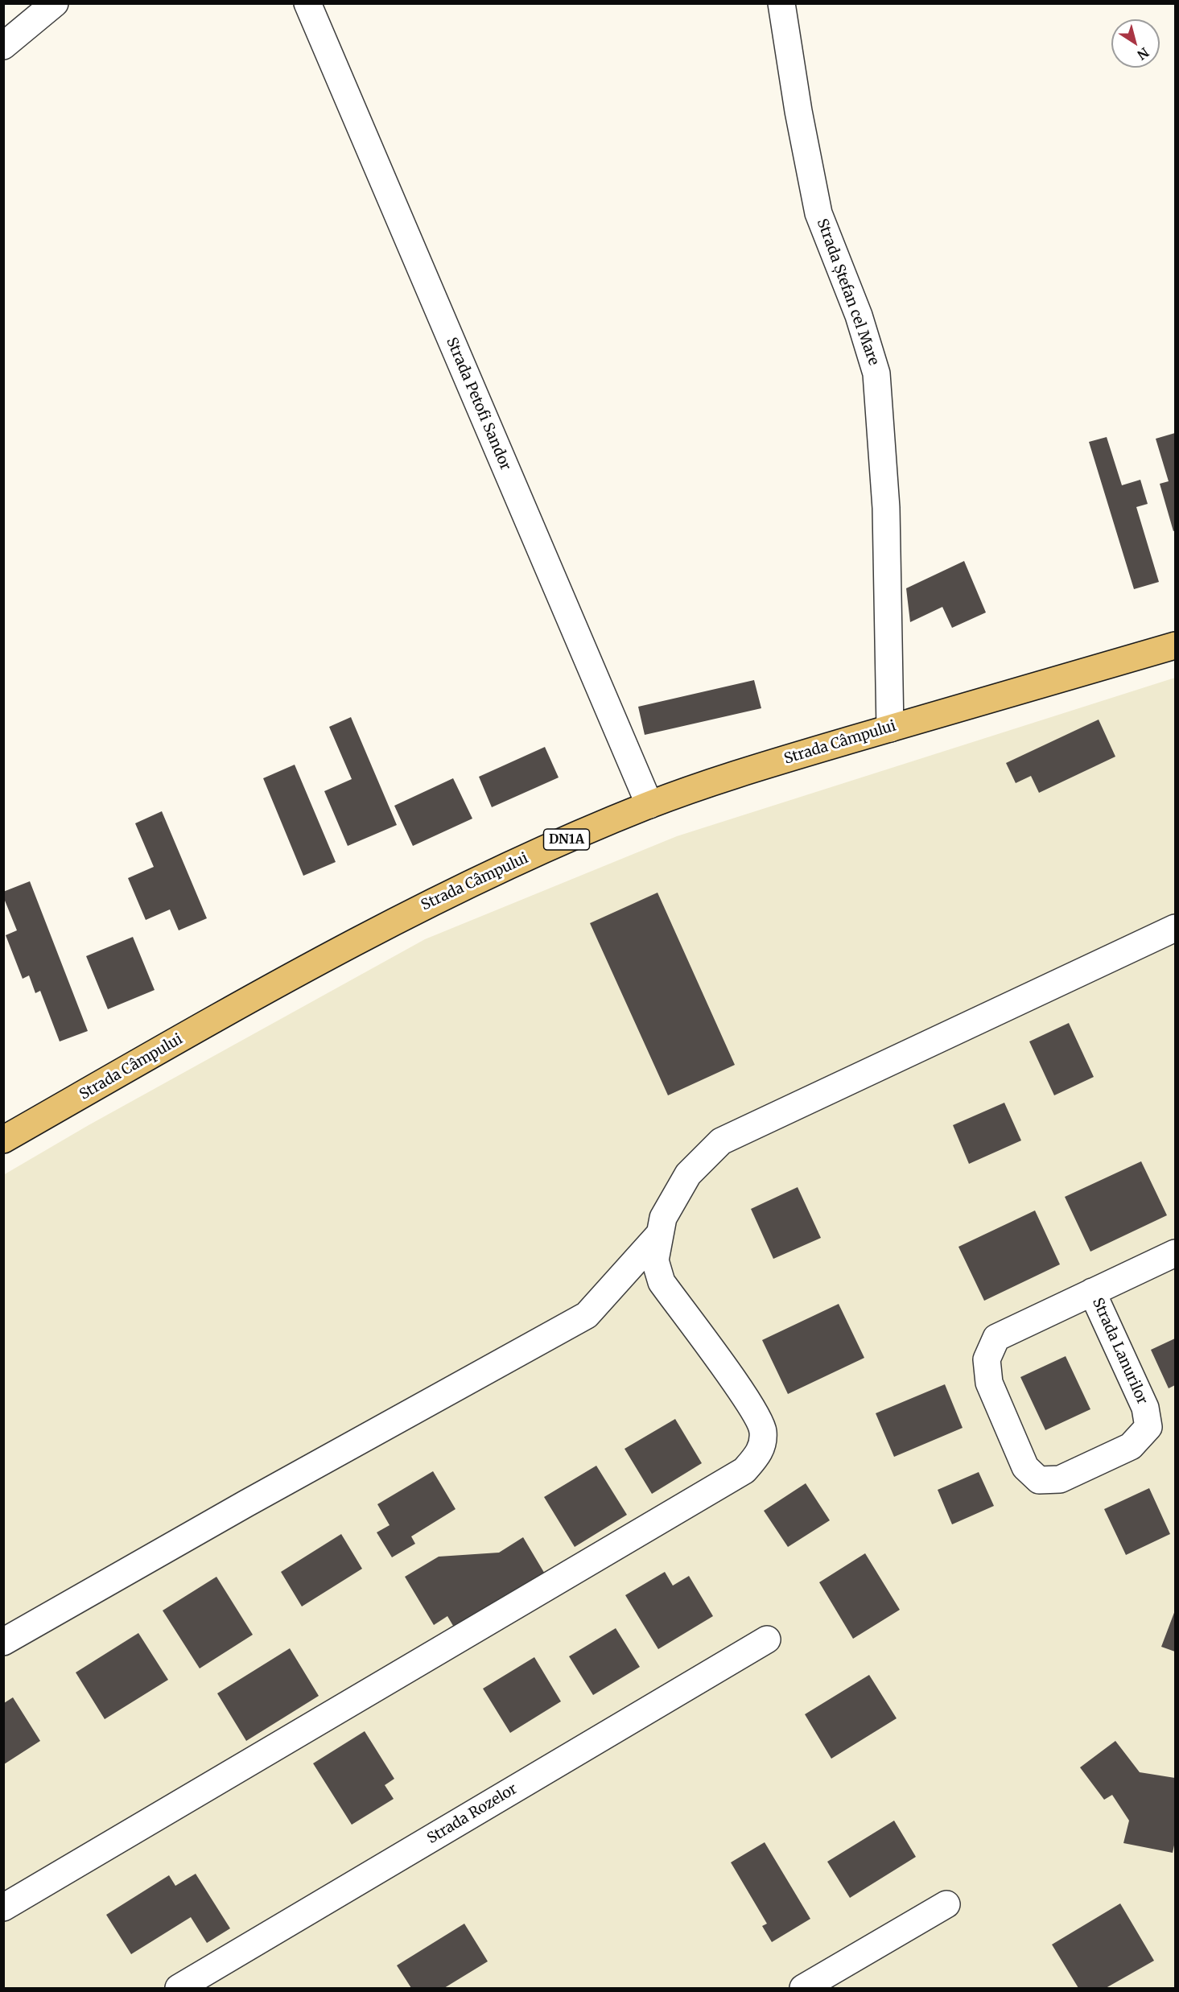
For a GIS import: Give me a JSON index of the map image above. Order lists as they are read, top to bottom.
{
  "streets": {
    "main road": ["Strada Câmpului", "DN1A"],
    "street": [
      "Strada Ștefan cel Mare",
      "Strada Petofi Sandor",
      "Strada Lanurilor",
      "Strada Rozelor"
    ]
  },
  "crossings": [
    ["Strada Ștefan cel Mare", "Strada Câmpului"],
    ["Strada Petofi Sandor", "Strada Câmpului"]
  ],
  "north": "bottom right"
}
